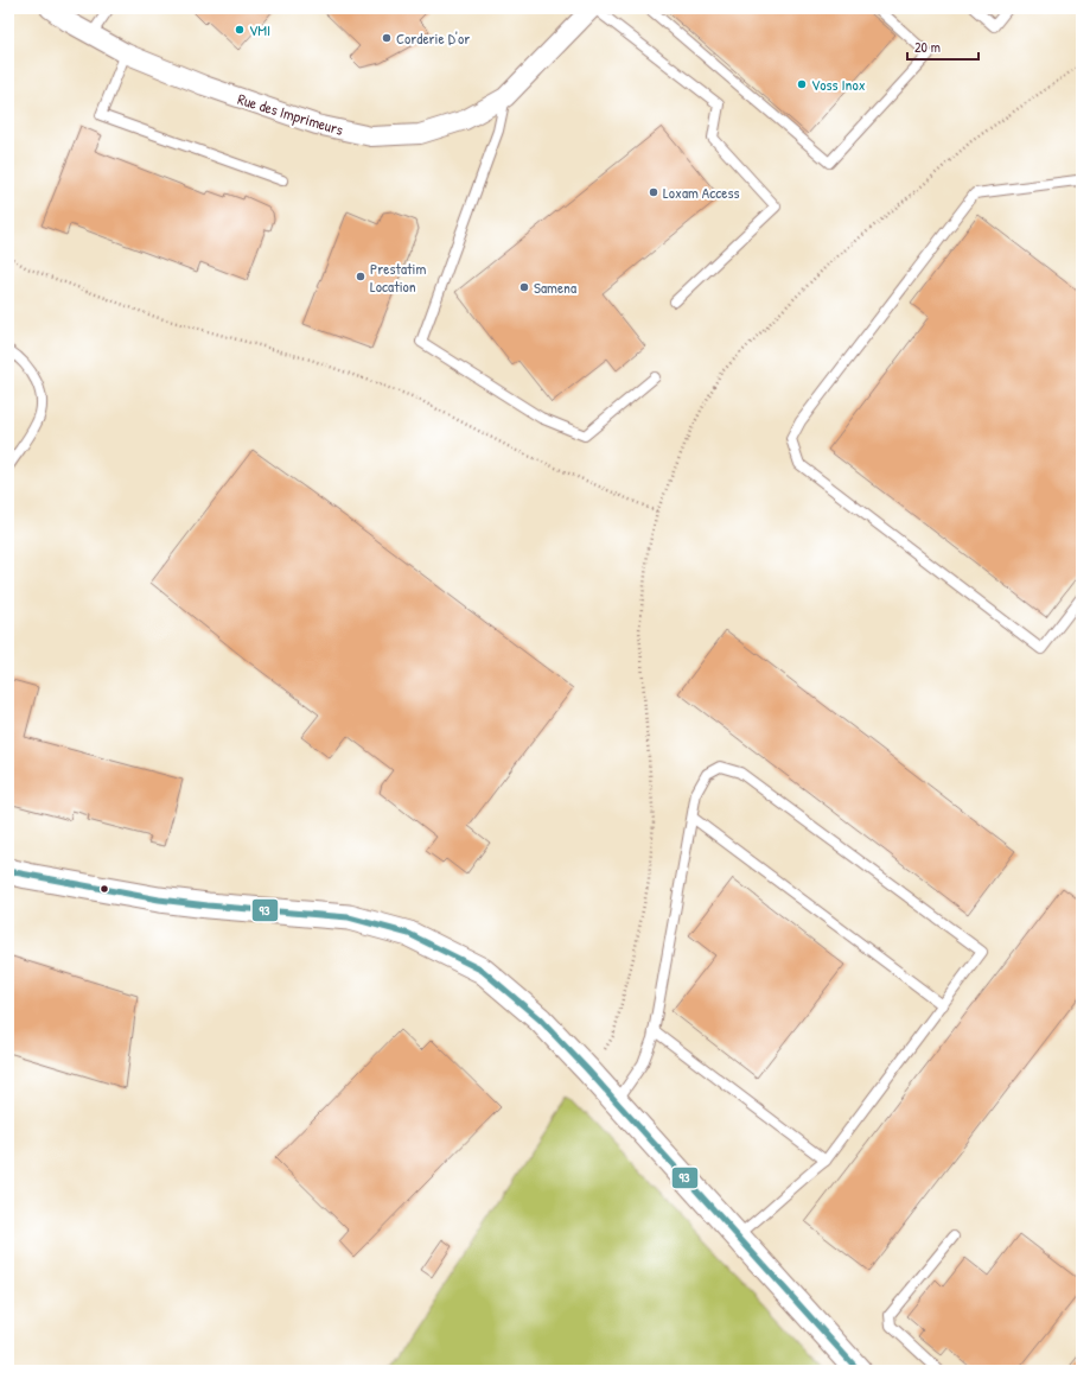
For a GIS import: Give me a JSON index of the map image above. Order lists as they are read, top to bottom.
{
  "streets": {
    "street": ["Rue des Imprimeurs"]
  },
  "places": [
    "VMI",
    "Corderie D'or",
    "Voss Inox",
    "Loxam Access",
    "Prestatim Location",
    "Samena"
  ],
  "lines": ["transit line 93"],
  "scale_bar": "20 m"
}
